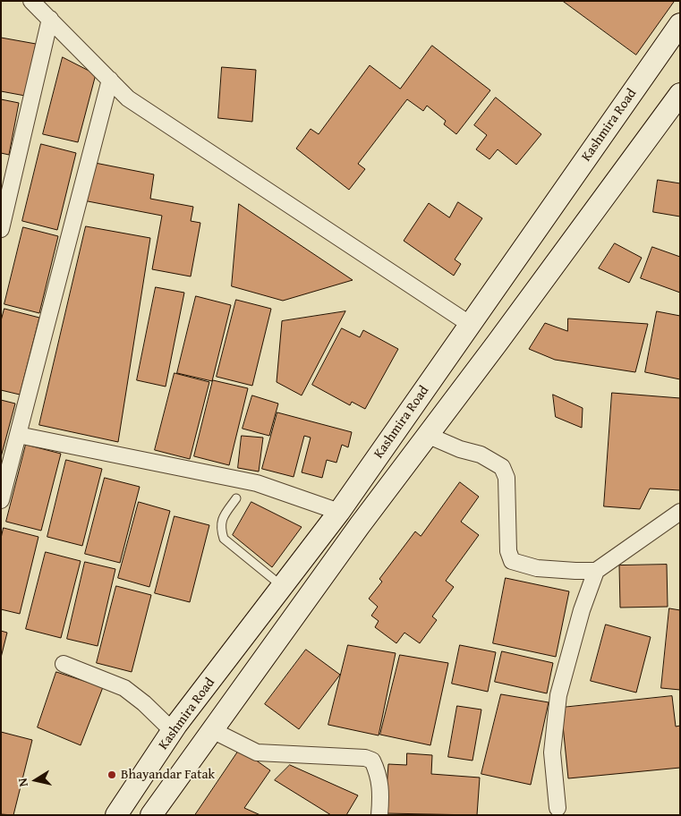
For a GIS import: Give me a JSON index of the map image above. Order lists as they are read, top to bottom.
{
  "streets": {
    "main road": ["Kashmira Road"]
  },
  "places": ["Bhayandar Fatak"],
  "north": "left"
}
